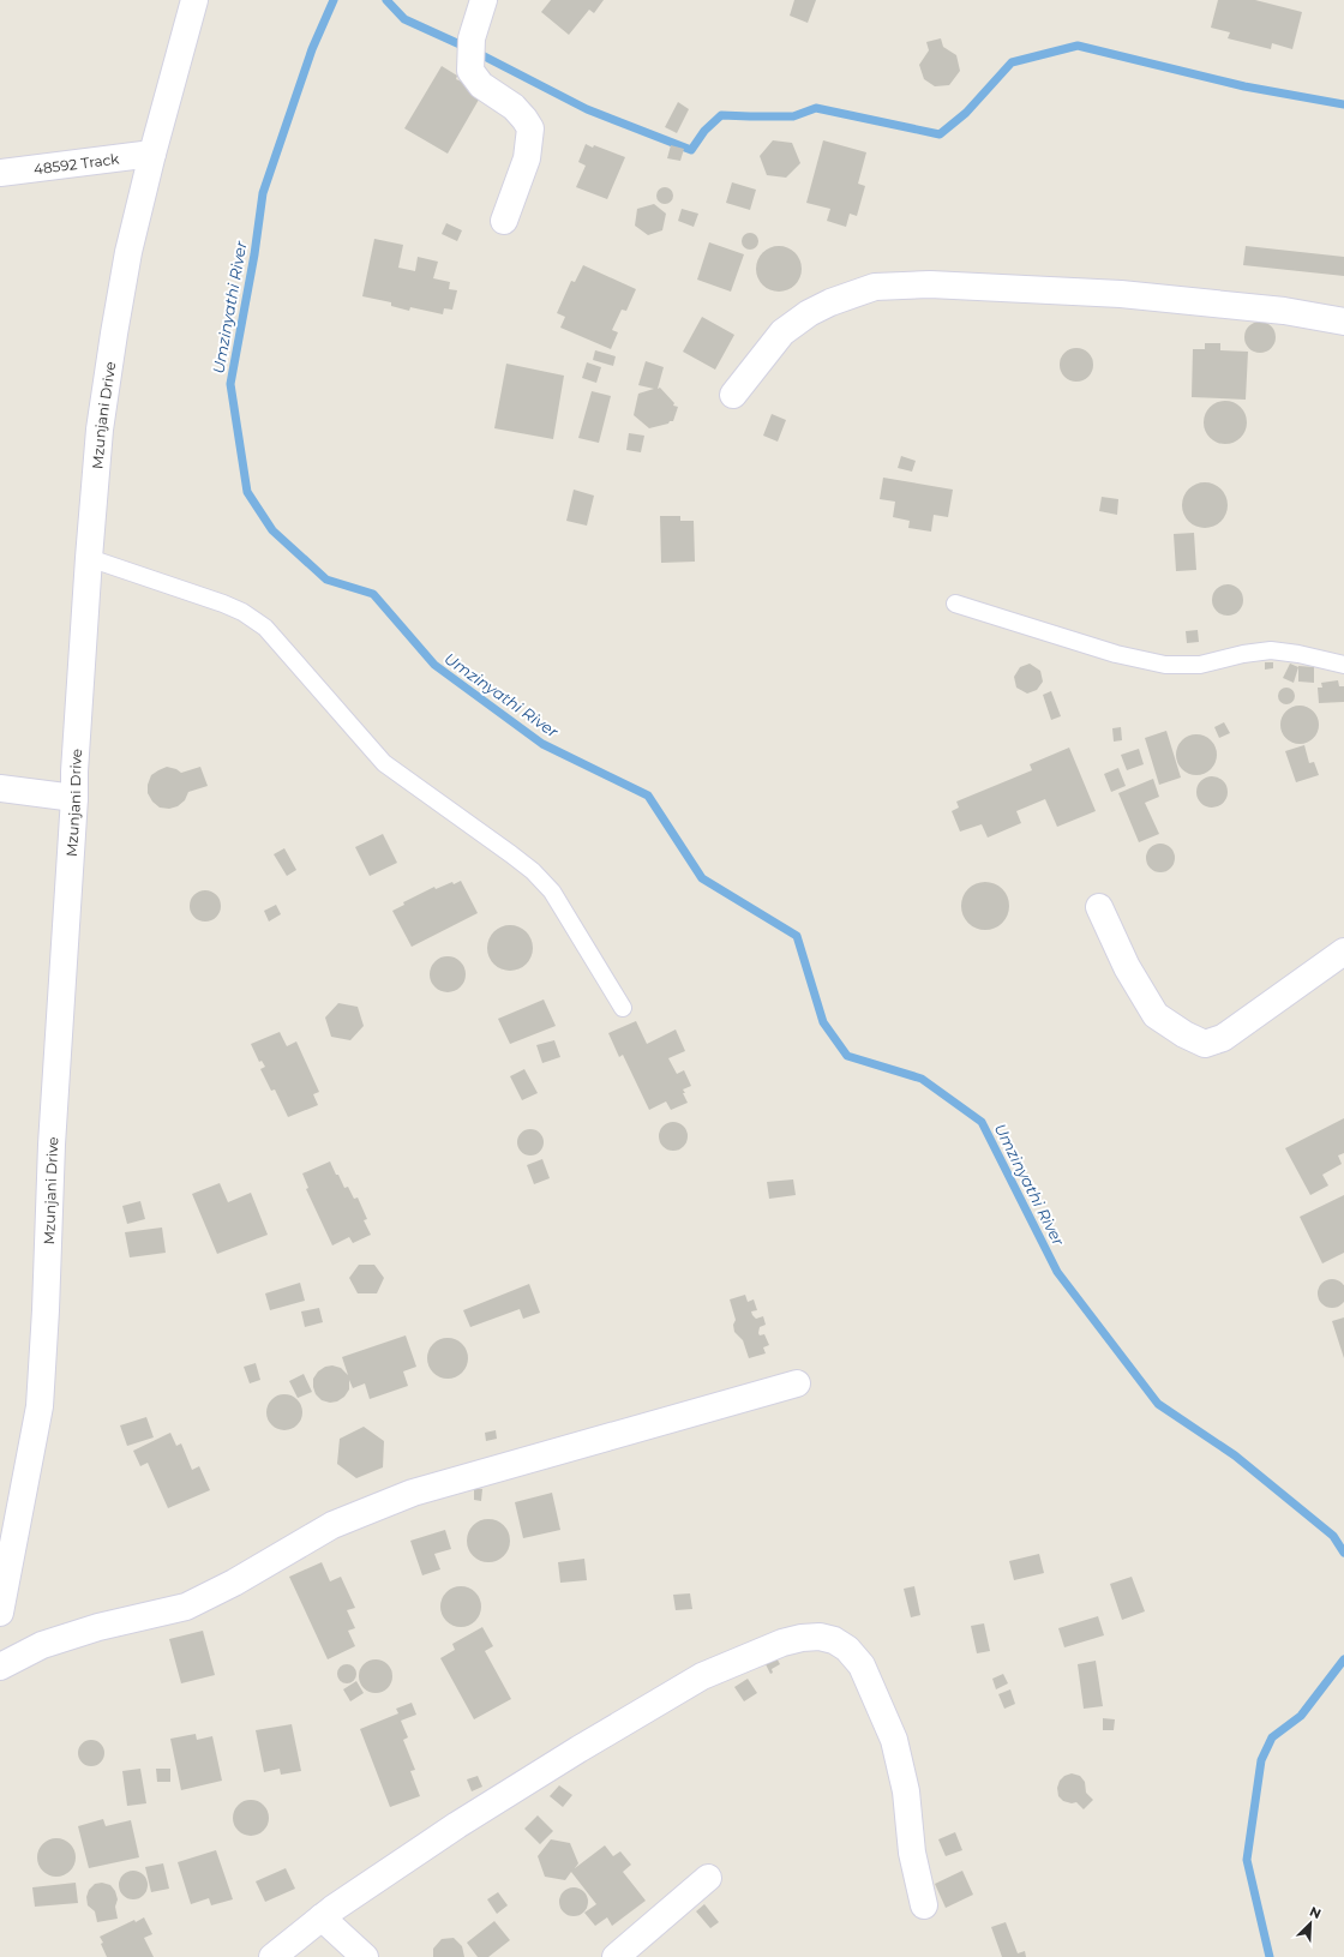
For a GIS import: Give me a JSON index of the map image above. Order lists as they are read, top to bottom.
{
  "streets": {
    "street": ["48592 Track", "Mzunjani Drive"]
  },
  "crossings": [
    ["48592 Track", "Mzunjani Drive"]
  ],
  "water": ["Umzinyathi River"],
  "north": "top right"
}
